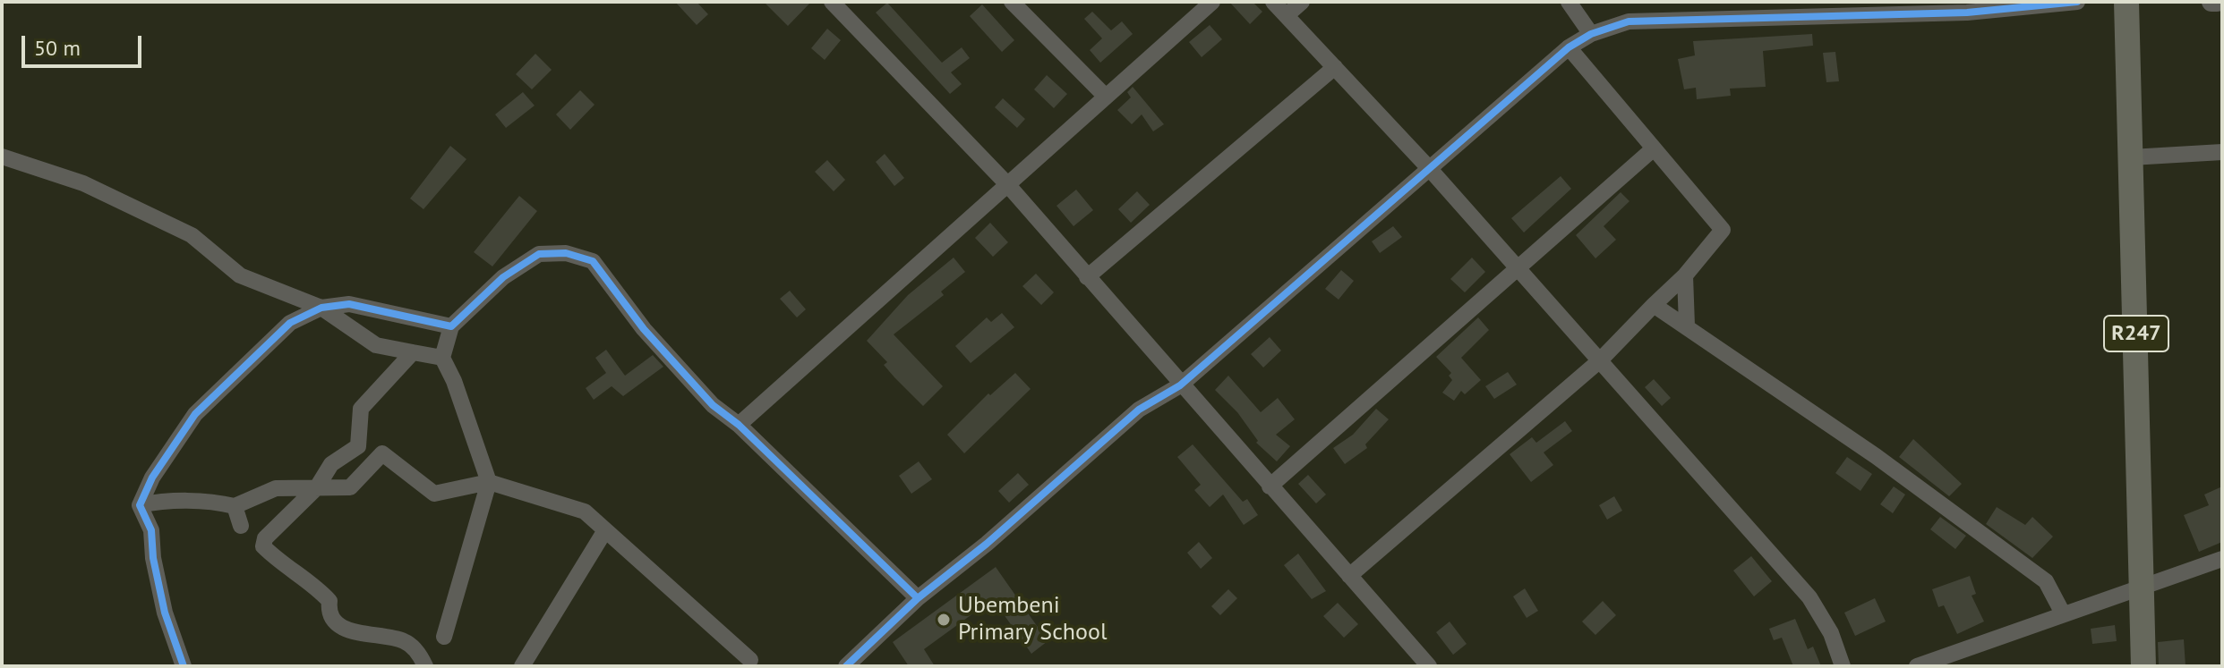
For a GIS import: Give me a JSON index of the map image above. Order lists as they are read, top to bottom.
{
  "streets": {
    "main road": ["R247"]
  },
  "places": ["Ubembeni Primary School"],
  "scale_bar": "50 m"
}
